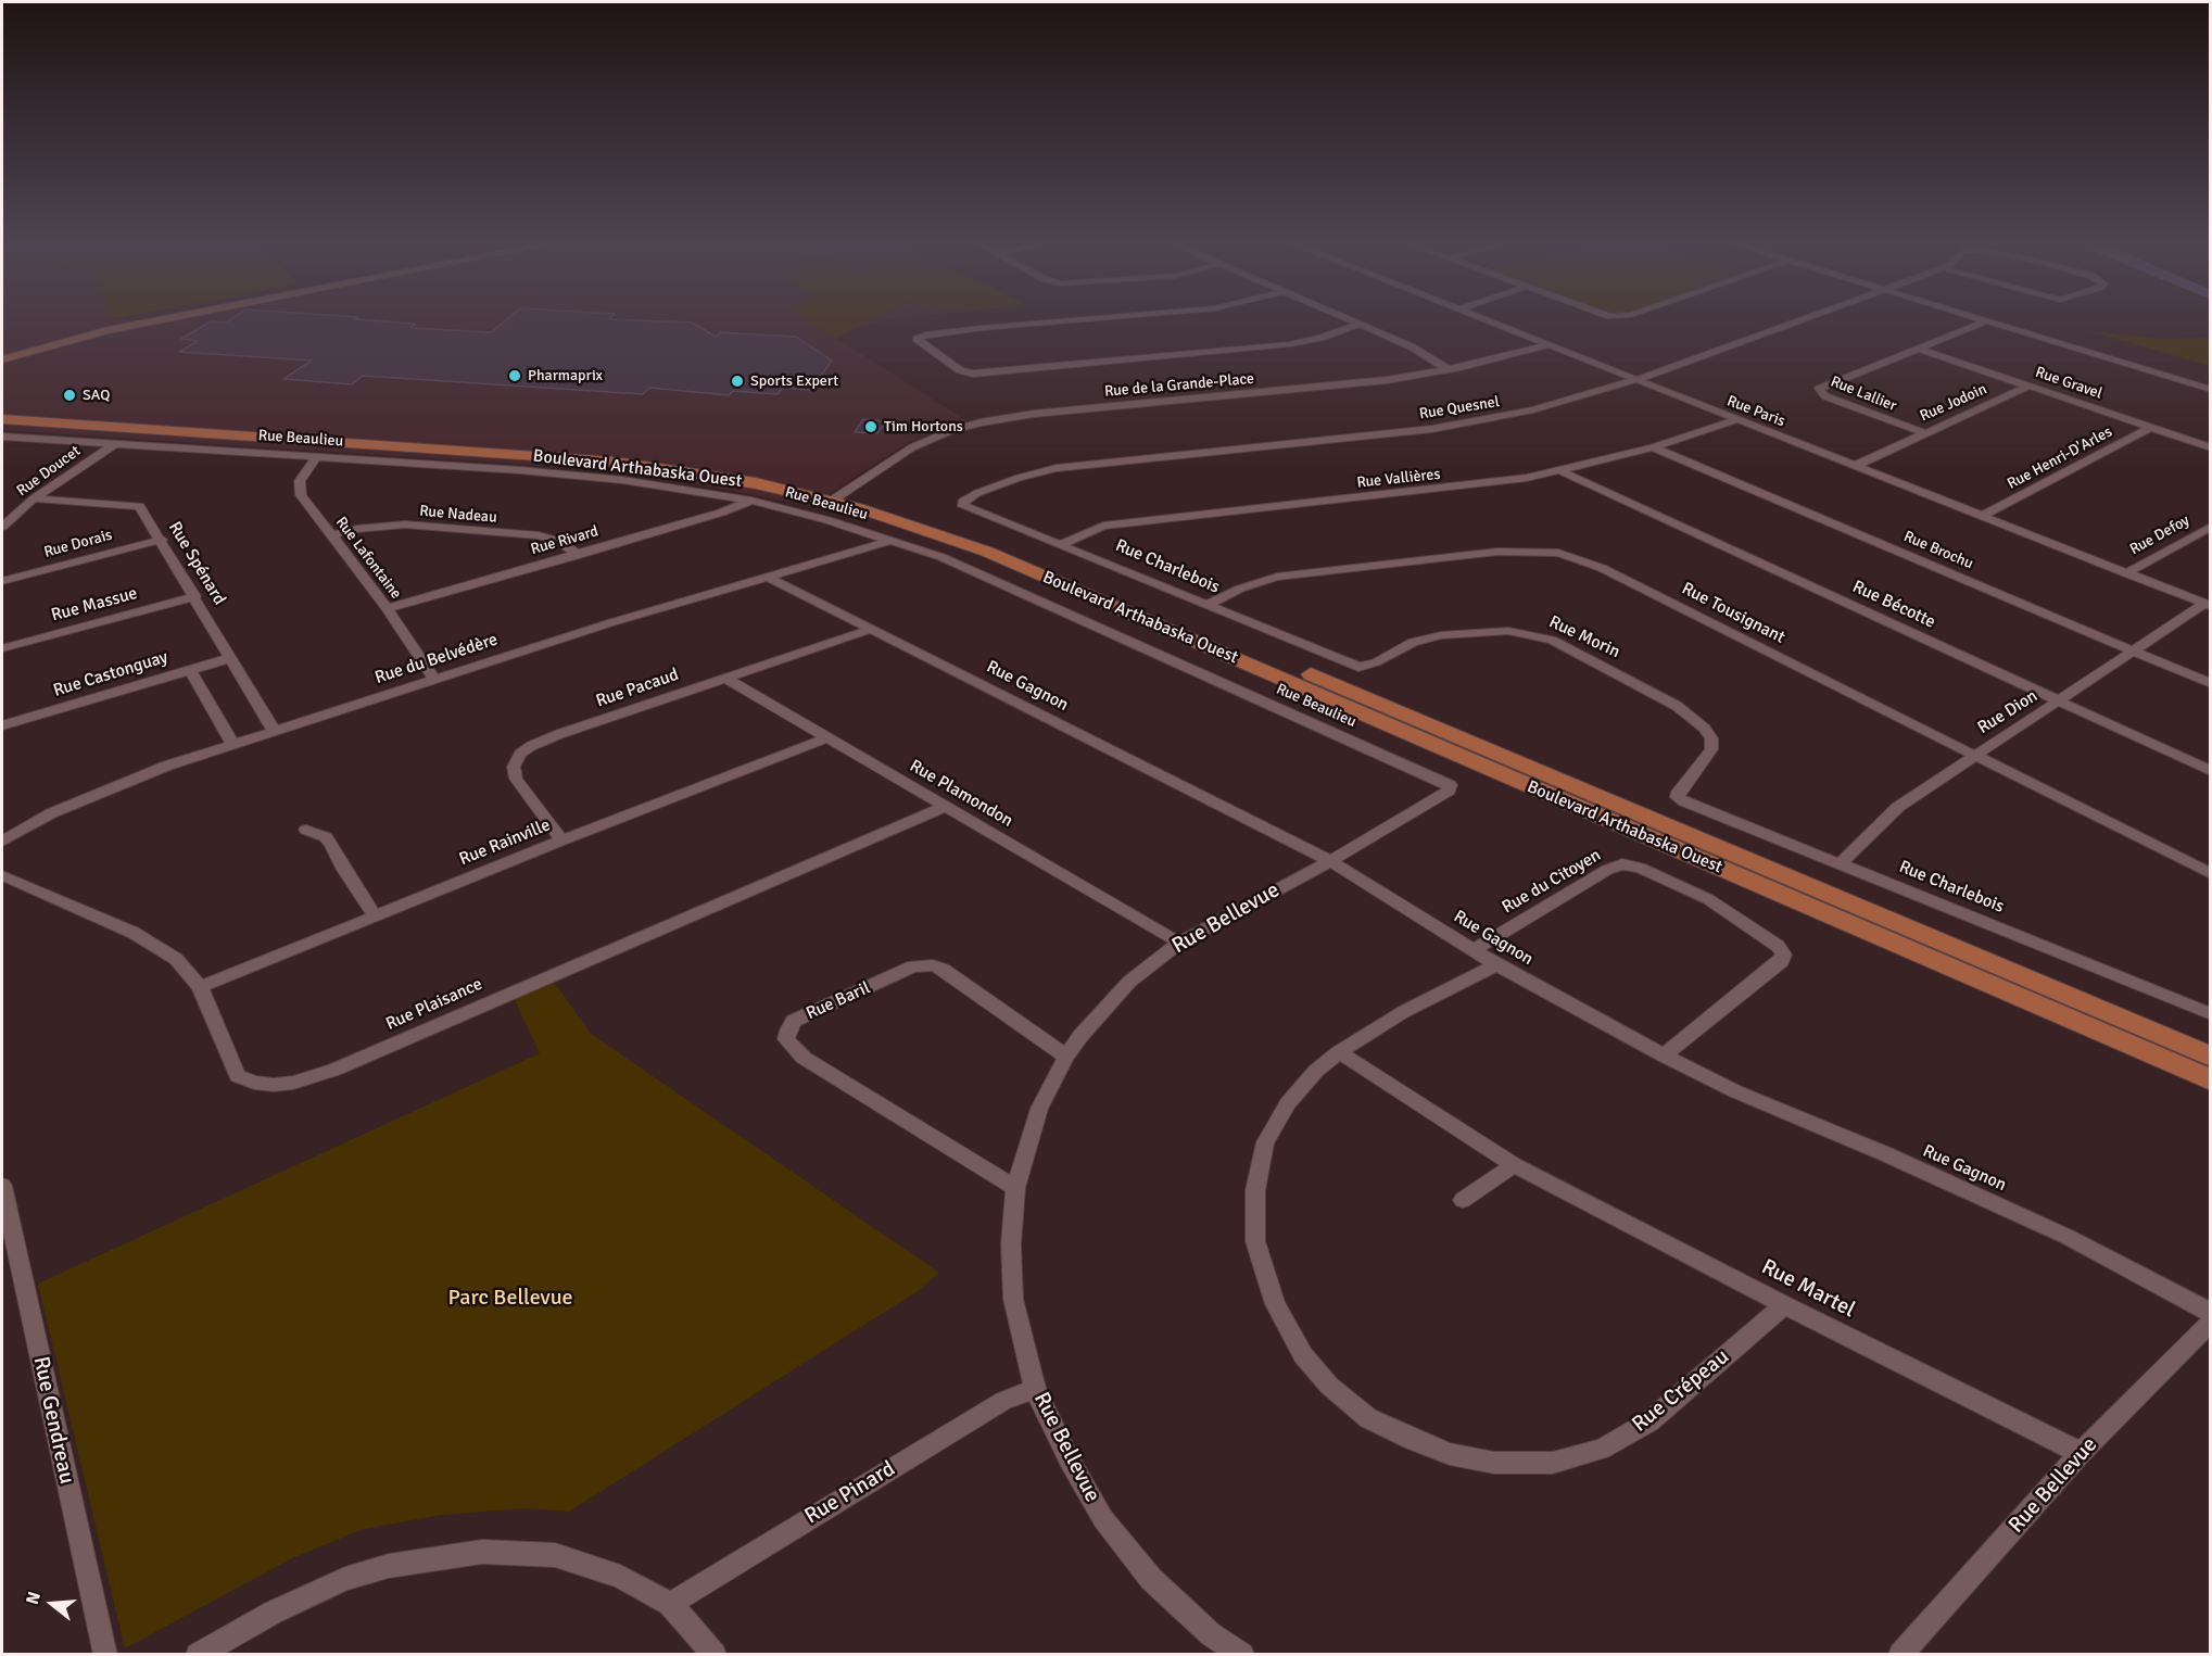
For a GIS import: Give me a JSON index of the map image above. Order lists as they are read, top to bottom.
{
  "streets": {
    "main road": ["Boulevard Arthabaska Ouest"],
    "street": [
      "Rue Gravel",
      "Rue de la Grande-Place",
      "Rue Lallier",
      "Rue Jodoin",
      "Rue Quesnel",
      "Rue Paris",
      "Rue Beaulieu",
      "Rue Henri-D'Arles",
      "Rue Doucet",
      "Rue Vallières",
      "Rue Nadeau",
      "Rue Defoy",
      "Rue Rivard",
      "Rue Dorais",
      "Rue Brochu",
      "Rue Lafontaine",
      "Rue Spénard",
      "Rue Charlebois",
      "Rue Massue",
      "Rue Bécotte",
      "Rue Tousignant",
      "Rue Morin",
      "Rue du Belvédère",
      "Rue Castonguay",
      "Rue Gagnon",
      "Rue Pacaud",
      "Rue Dion",
      "Rue Plamondon",
      "Rue Rainville",
      "Rue du Citoyen",
      "Rue Bellevue",
      "Rue Baril",
      "Rue Plaisance",
      "Rue Martel",
      "Rue Crépeau",
      "Rue Gendreau",
      "Rue Pinard"
    ]
  },
  "crossings": [
    ["Rue Gravel", "Rue Lallier"],
    ["Rue Gravel", "Rue Jodoin"],
    ["Rue Gravel", "Rue Henri-D'Arles"],
    ["Rue de la Grande-Place", "Rue Paris"],
    ["Rue de la Grande-Place", "Boulevard Arthabaska Ouest"],
    ["Rue Lallier", "Rue Jodoin"],
    ["Rue Jodoin", "Rue Paris"],
    ["Rue Quesnel", "Rue Paris"],
    ["Rue Quesnel", "Rue Charlebois"],
    ["Rue Paris", "Rue Henri-D'Arles"],
    ["Rue Paris", "Rue Vallières"],
    ["Rue Paris", "Rue Defoy"],
    ["Rue Paris", "Rue Dion"],
    ["Rue Beaulieu", "Rue Doucet"],
    ["Rue Beaulieu", "Rue Rivard"],
    ["Rue Beaulieu", "Rue Lafontaine"],
    ["Rue Beaulieu", "Rue du Belvédère"],
    ["Rue Beaulieu", "Rue Gagnon"],
    ["Rue Beaulieu", "Rue Bellevue"],
    ["Rue Doucet", "Rue Spénard"],
    ["Rue Vallières", "Rue Brochu"],
    ["Rue Vallières", "Rue Charlebois"],
    ["Rue Vallières", "Rue Bécotte"],
    ["Rue Nadeau", "Rue Rivard"],
    ["Rue Nadeau", "Rue Lafontaine"],
    ["Rue Rivard", "Rue Lafontaine"],
    ["Rue Dorais", "Rue Spénard"],
    ["Rue Brochu", "Rue Dion"],
    ["Rue Lafontaine", "Rue du Belvédère"],
    ["Rue Spénard", "Rue Massue"],
    ["Rue Spénard", "Rue du Belvédère"],
    ["Rue Spénard", "Rue Castonguay"],
    ["Rue Charlebois", "Rue Tousignant"],
    ["Rue Charlebois", "Rue Morin"],
    ["Rue Charlebois", "Rue Dion"],
    ["Rue Bécotte", "Rue Dion"],
    ["Rue Tousignant", "Rue Dion"],
    ["Rue du Belvédère", "Rue Gagnon"],
    ["Rue Gagnon", "Rue Pacaud"],
    ["Rue Gagnon", "Rue du Citoyen"],
    ["Rue Gagnon", "Rue Bellevue"],
    ["Rue Gagnon", "Rue Crépeau"],
    ["Rue Pacaud", "Rue Plamondon"],
    ["Rue Pacaud", "Rue Rainville"],
    ["Rue Plamondon", "Rue Rainville"],
    ["Rue Plamondon", "Rue Bellevue"],
    ["Rue Plamondon", "Rue Plaisance"],
    ["Rue Rainville", "Rue Plaisance"],
    ["Rue Bellevue", "Rue Baril"],
    ["Rue Bellevue", "Rue Martel"],
    ["Rue Bellevue", "Rue Pinard"],
    ["Rue Martel", "Rue Crépeau"]
  ],
  "parks": ["Parc Bellevue"],
  "places": [
    "Pharmaprix",
    "Sports Expert",
    "SAQ",
    "Tim Hortons"
  ],
  "north": "left"
}
